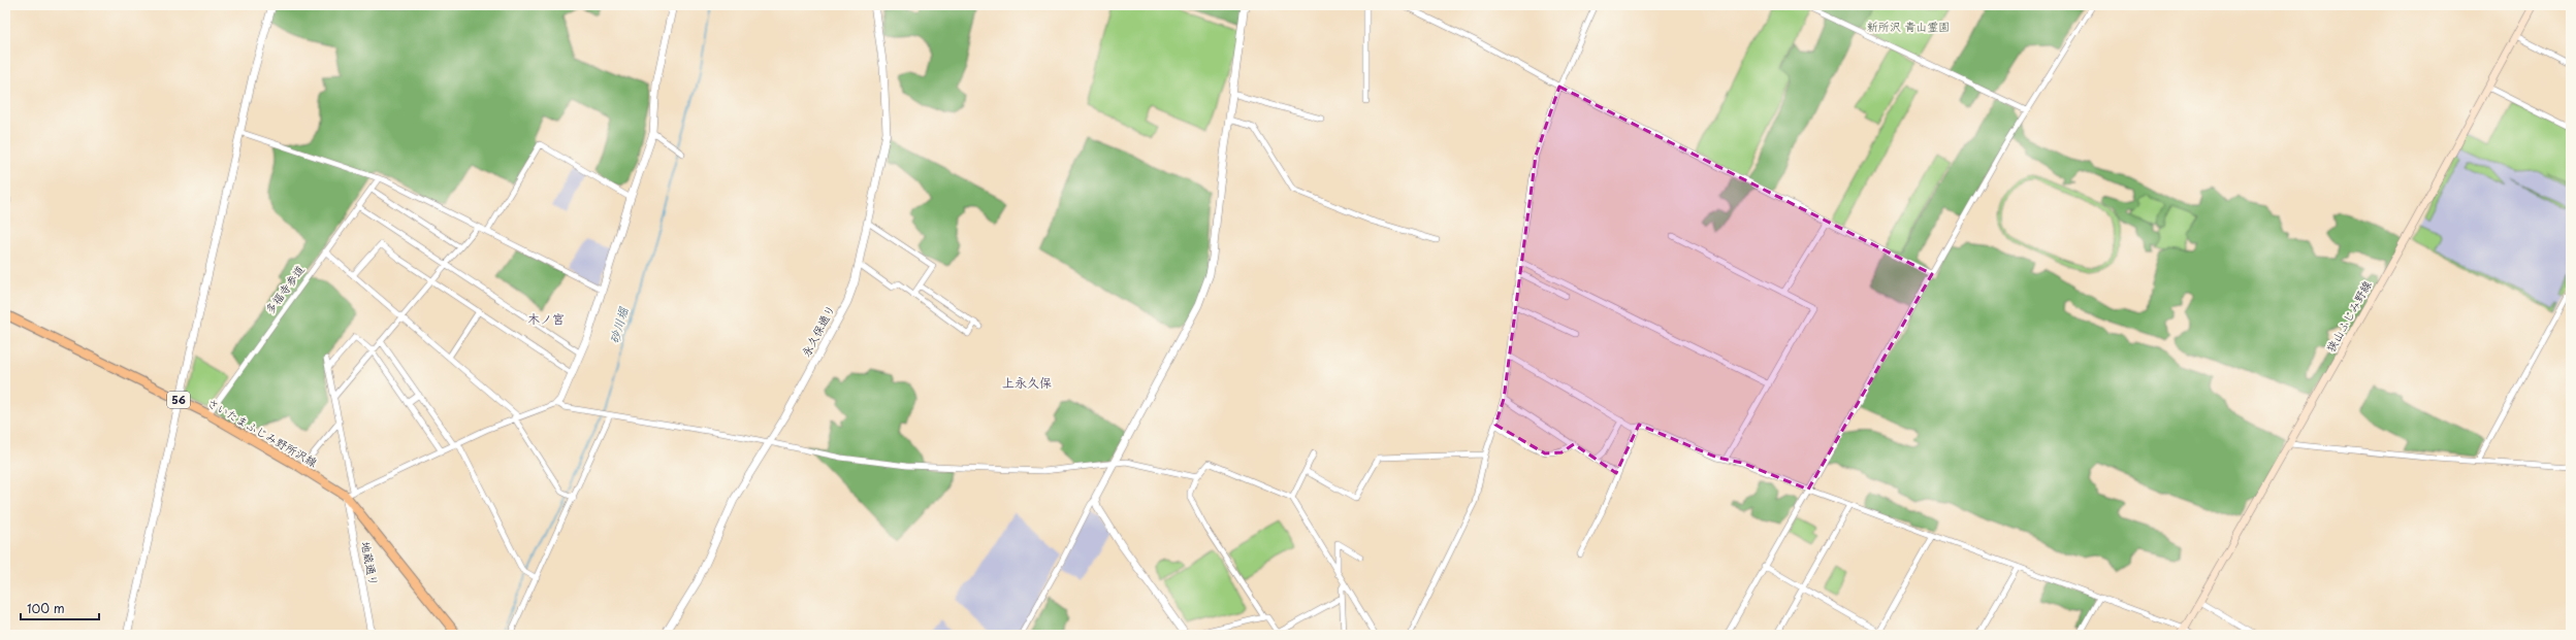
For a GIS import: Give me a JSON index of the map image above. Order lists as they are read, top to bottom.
{
  "streets": {
    "main road": ["狭山ふじみ野線", "56", "さいたまふじみ野所沢線"],
    "street": ["多福寺参道", "永久保通り", "地蔵通り"]
  },
  "crossings": [
    ["多福寺参道", "さいたまふじみ野所沢線"],
    ["さいたまふじみ野所沢線", "地蔵通り"]
  ],
  "districts": ["木ノ宮", "上永久保"],
  "water": ["砂川堀"],
  "parks": ["新所沢 青山霊園"],
  "scale_bar": "100 m"
}
